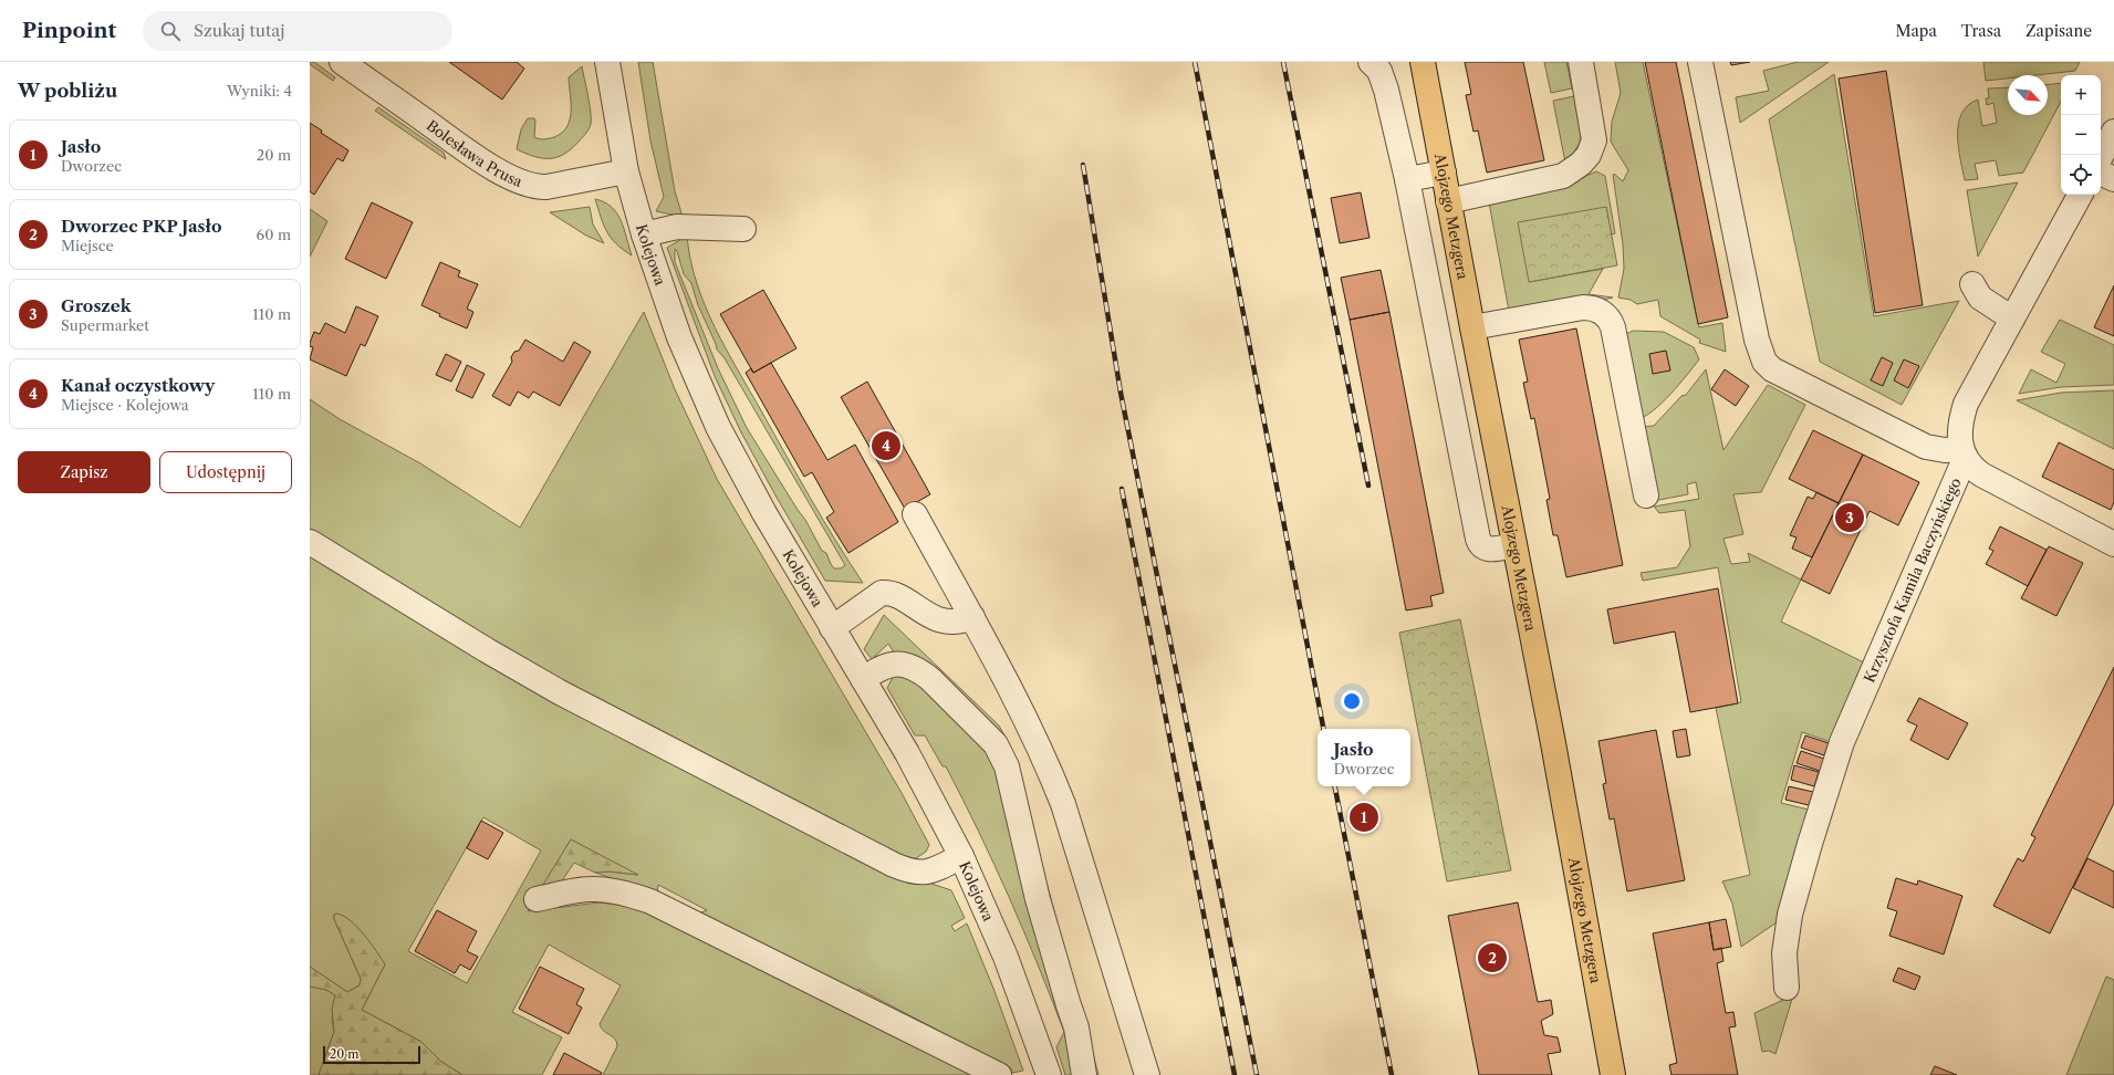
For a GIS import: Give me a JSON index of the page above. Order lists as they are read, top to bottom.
{
  "streets": {
    "main road": ["Alojzego Metzgera"],
    "street": ["Bolesława Prusa", "Kolejowa", "Krzysztofa Kamila Baczyńskiego"]
  },
  "crossings": [
    ["Bolesława Prusa", "Kolejowa"]
  ],
  "scale_bar": "20 m",
  "north": "bottom right",
  "page": {
    "header": "Pinpoint",
    "search": "Szukaj tutaj",
    "nav": ["Mapa", "Trasa", "Zapisane"],
    "heading": ["W pobliżu", "Wyniki: 4"],
    "map_buttons": ["+", "−"],
    "list": [
      {
        "mark": "1",
        "name": "Jasło",
        "note": "Dworzec",
        "value": "20 m"
      },
      {
        "mark": "2",
        "name": "Dworzec PKP Jasło",
        "note": "Miejsce",
        "value": "60 m"
      },
      {
        "mark": "3",
        "name": "Groszek",
        "note": "Supermarket",
        "value": "110 m"
      },
      {
        "mark": "4",
        "name": "Kanał oczystkowy",
        "note": "Miejsce · Kolejowa",
        "value": "110 m"
      }
    ],
    "pins": [
      "4",
      "3",
      "1",
      "2"
    ],
    "buttons": ["Zapisz", "Udostępnij"],
    "popup": ["Jasło", "Dworzec"],
    "scale": "20 m"
  }
}
